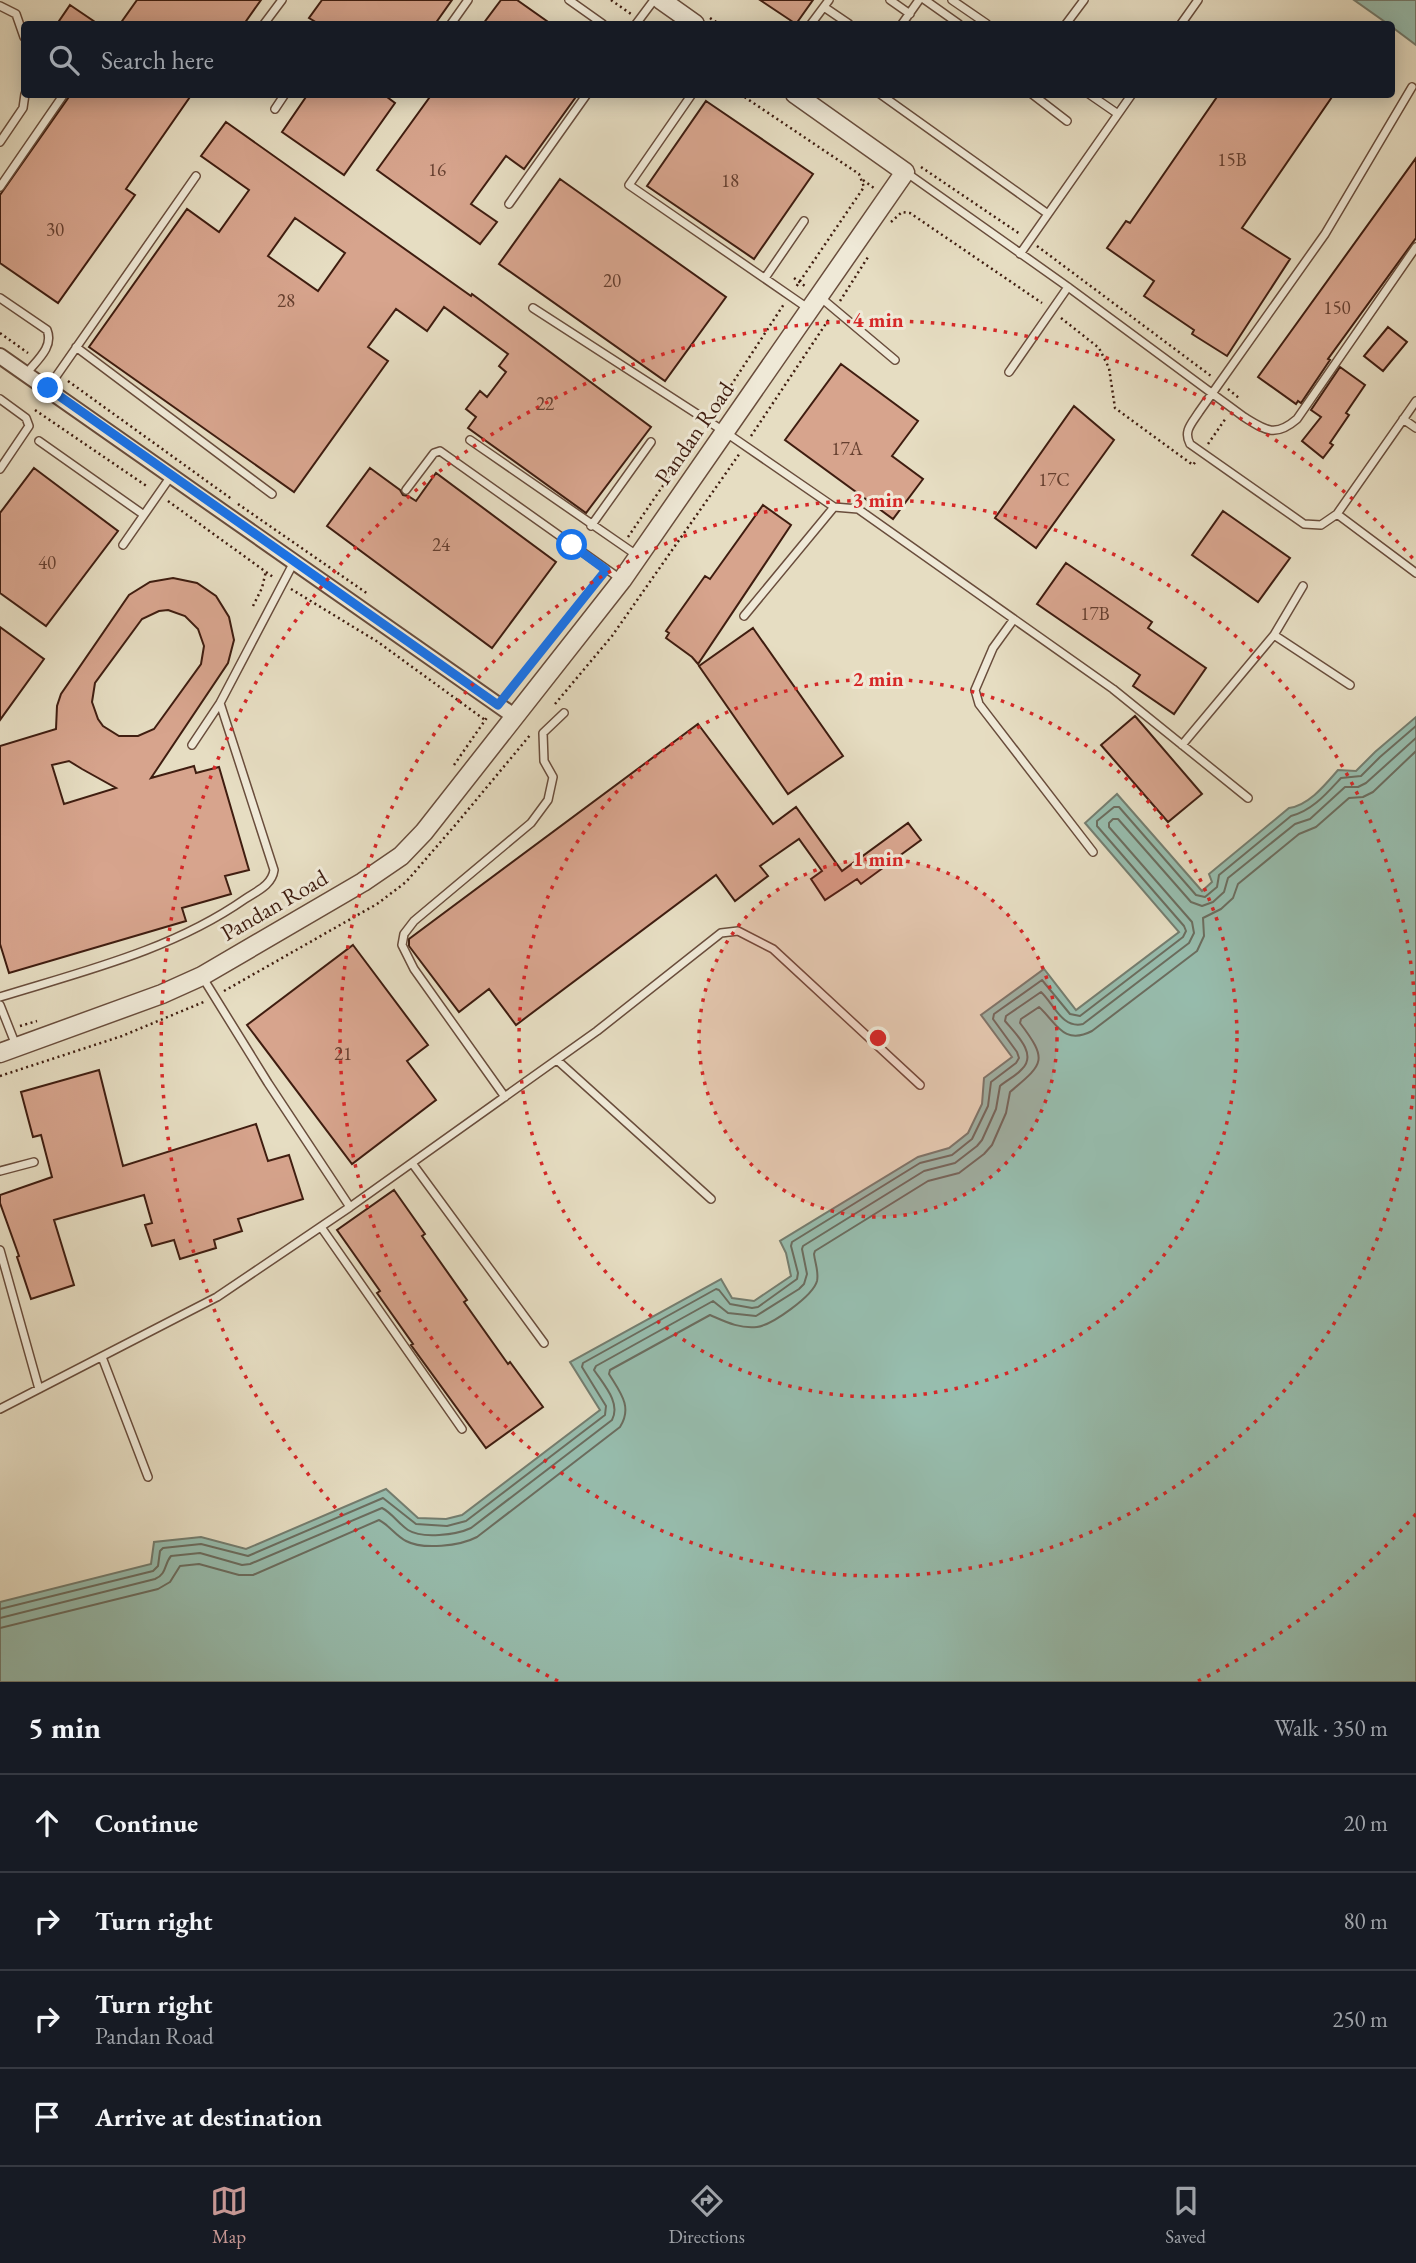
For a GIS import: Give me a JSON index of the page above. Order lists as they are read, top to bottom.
{
  "streets": {
    "street": ["Pandan Road"]
  },
  "house_numbers": [
    "15B",
    "16",
    "18",
    "30",
    "20",
    "28",
    "150",
    "22",
    "17A",
    "17C",
    "24",
    "40",
    "17B",
    "21"
  ],
  "page": {
    "search": "Search here",
    "heading": ["5 min", "Walk · 350 m"],
    "list": [
      ["Continue", "20 m"],
      ["Turn right", "80 m"],
      ["Turn right", "Pandan Road", "250 m"],
      "Arrive at destination"
    ],
    "nav": ["Map", "Directions", "Saved"]
  },
  "rings": [
    "4 min",
    "3 min",
    "2 min",
    "1 min"
  ]
}
